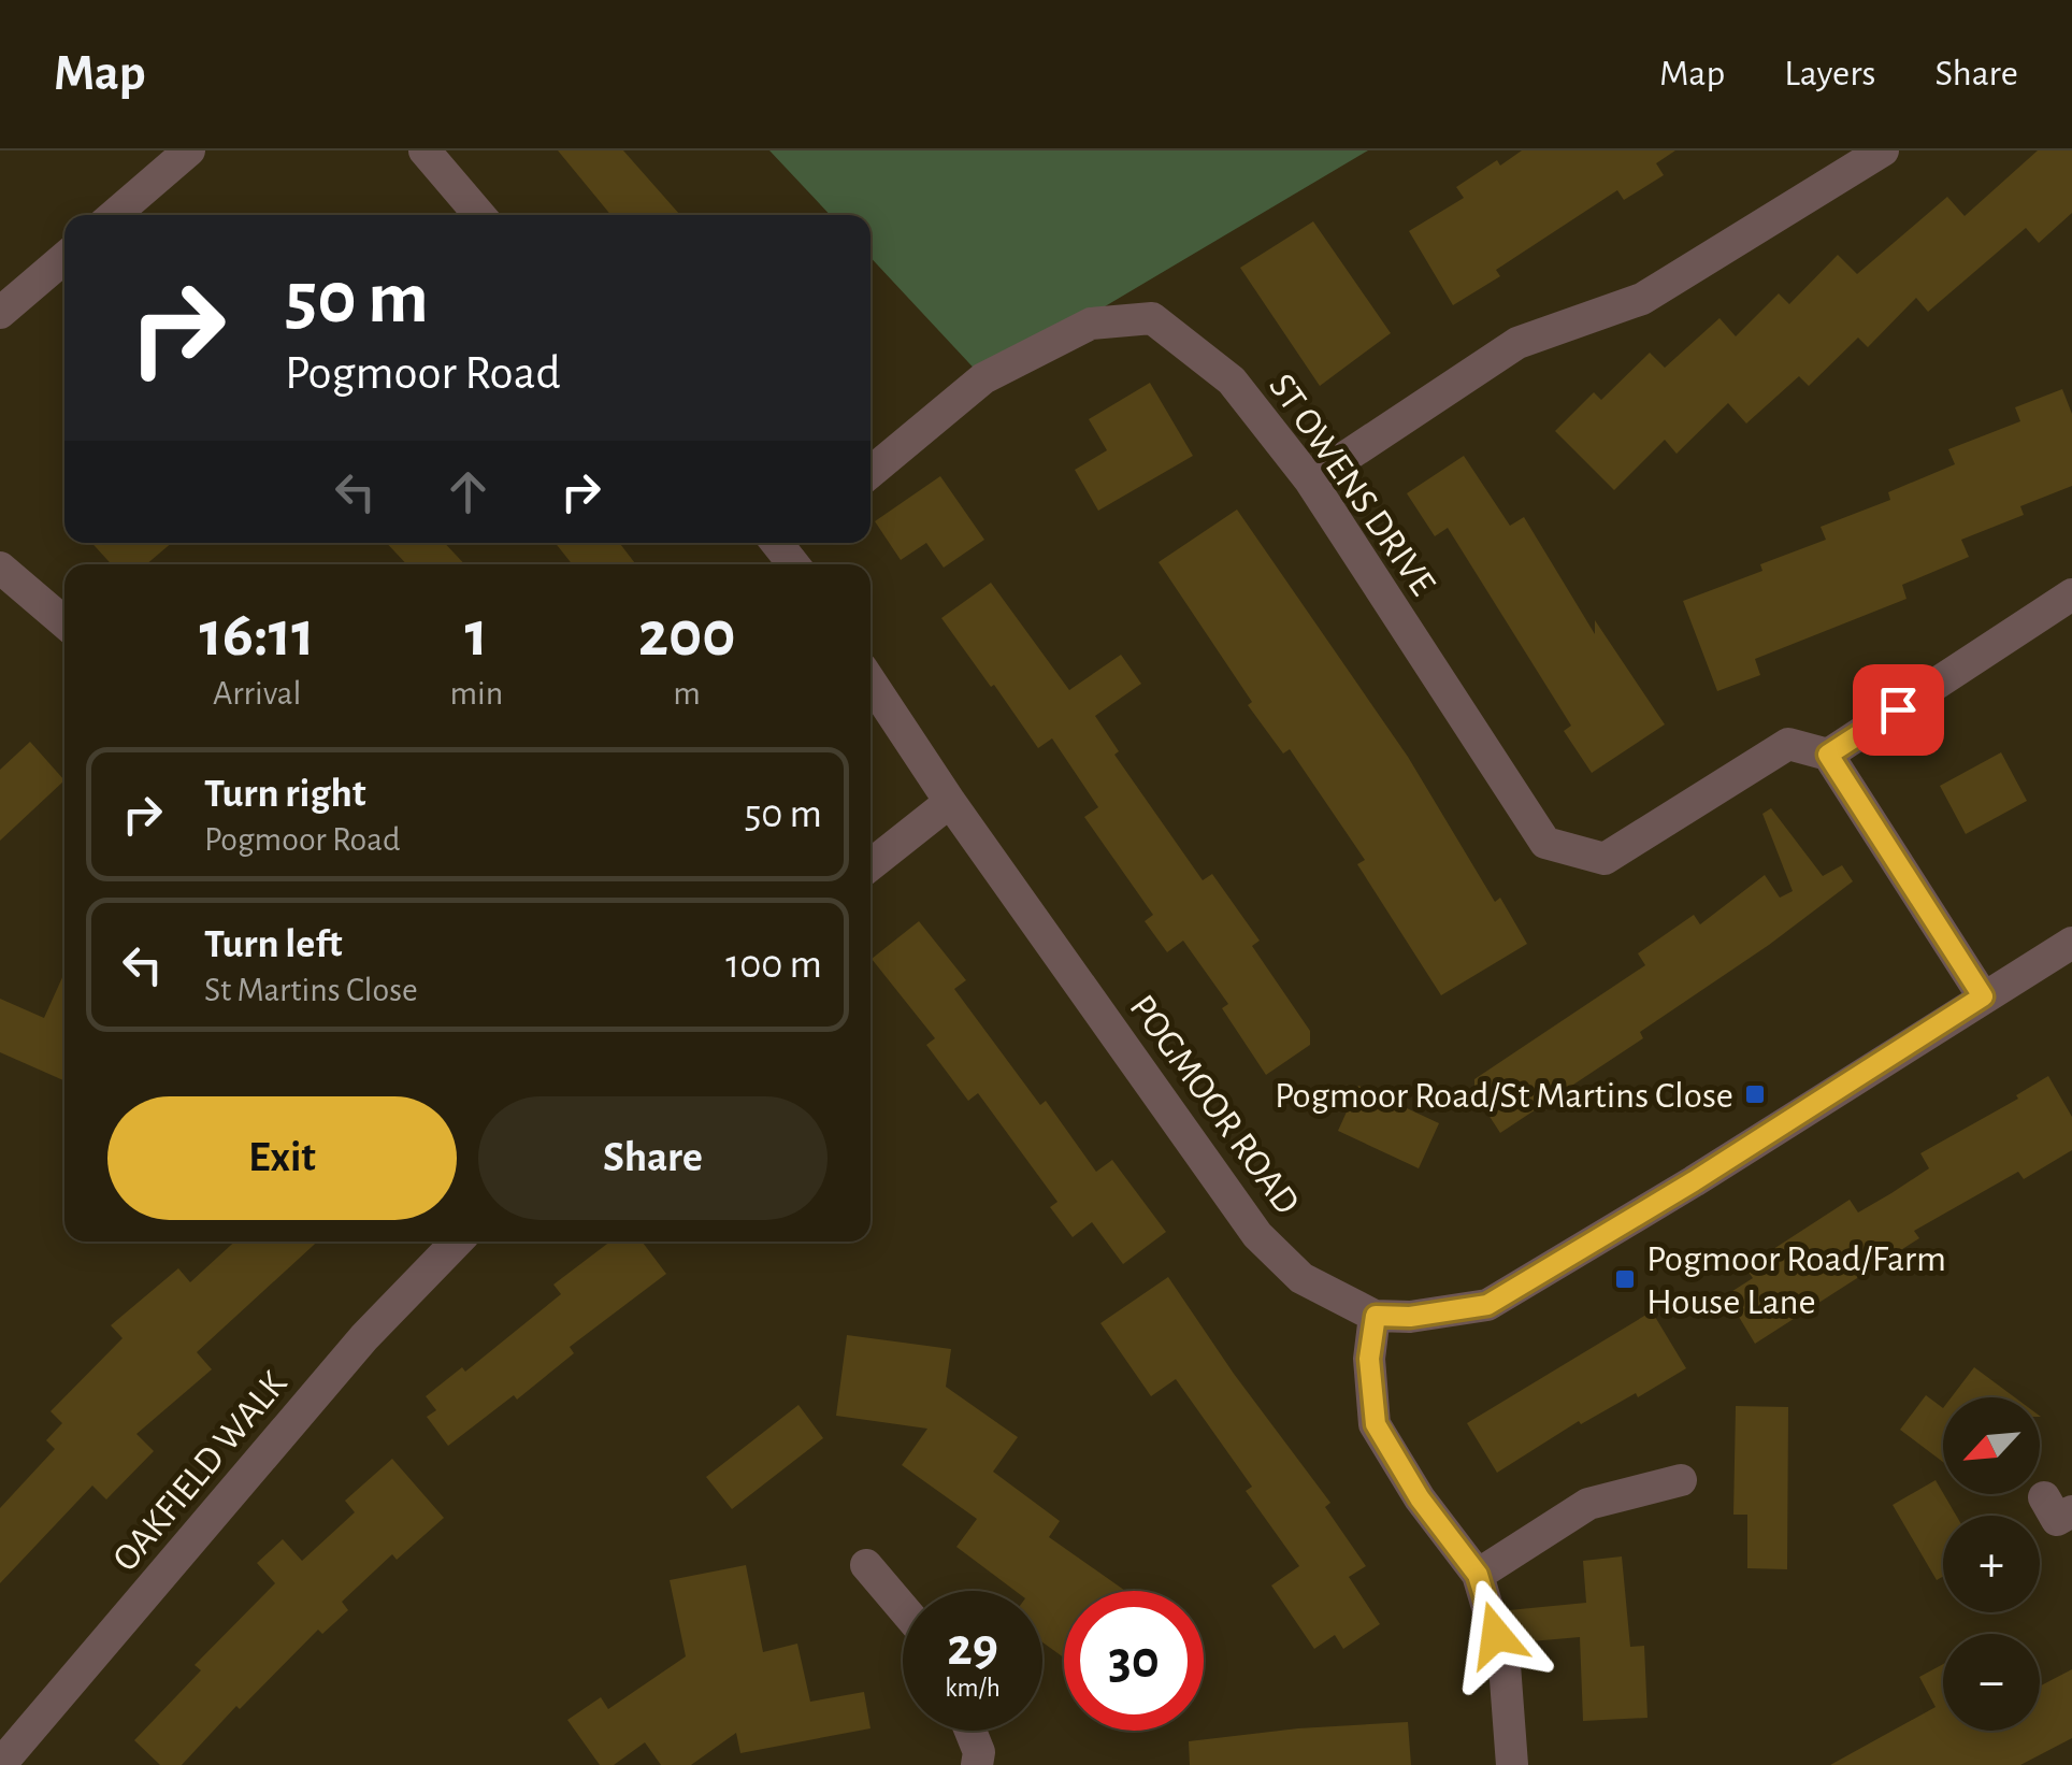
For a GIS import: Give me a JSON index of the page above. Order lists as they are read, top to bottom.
{
  "streets": {
    "street": ["ST OWENS DRIVE", "POGMOOR ROAD", "OAKFIELD WALK"]
  },
  "places": {
    "transit": ["Pogmoor Road/St Martins Close", "Pogmoor Road/Farm House Lane"]
  },
  "north": "bottom left",
  "page": {
    "header": "Map",
    "nav": ["Map", "Layers", "Share"],
    "turn": ["50 m", "Pogmoor Road"],
    "eta": [
      "16:11",
      "Arrival",
      "1",
      "min",
      "200",
      "m"
    ],
    "list": [
      {
        "name": "Turn right",
        "note": "Pogmoor Road",
        "value": "50 m"
      },
      {
        "name": "Turn left",
        "note": "St Martins Close",
        "value": "100 m"
      }
    ],
    "buttons": ["Exit", "Share"],
    "map_buttons": ["+", "−"],
    "speed": "29 km/h",
    "limit": "30"
  }
}
